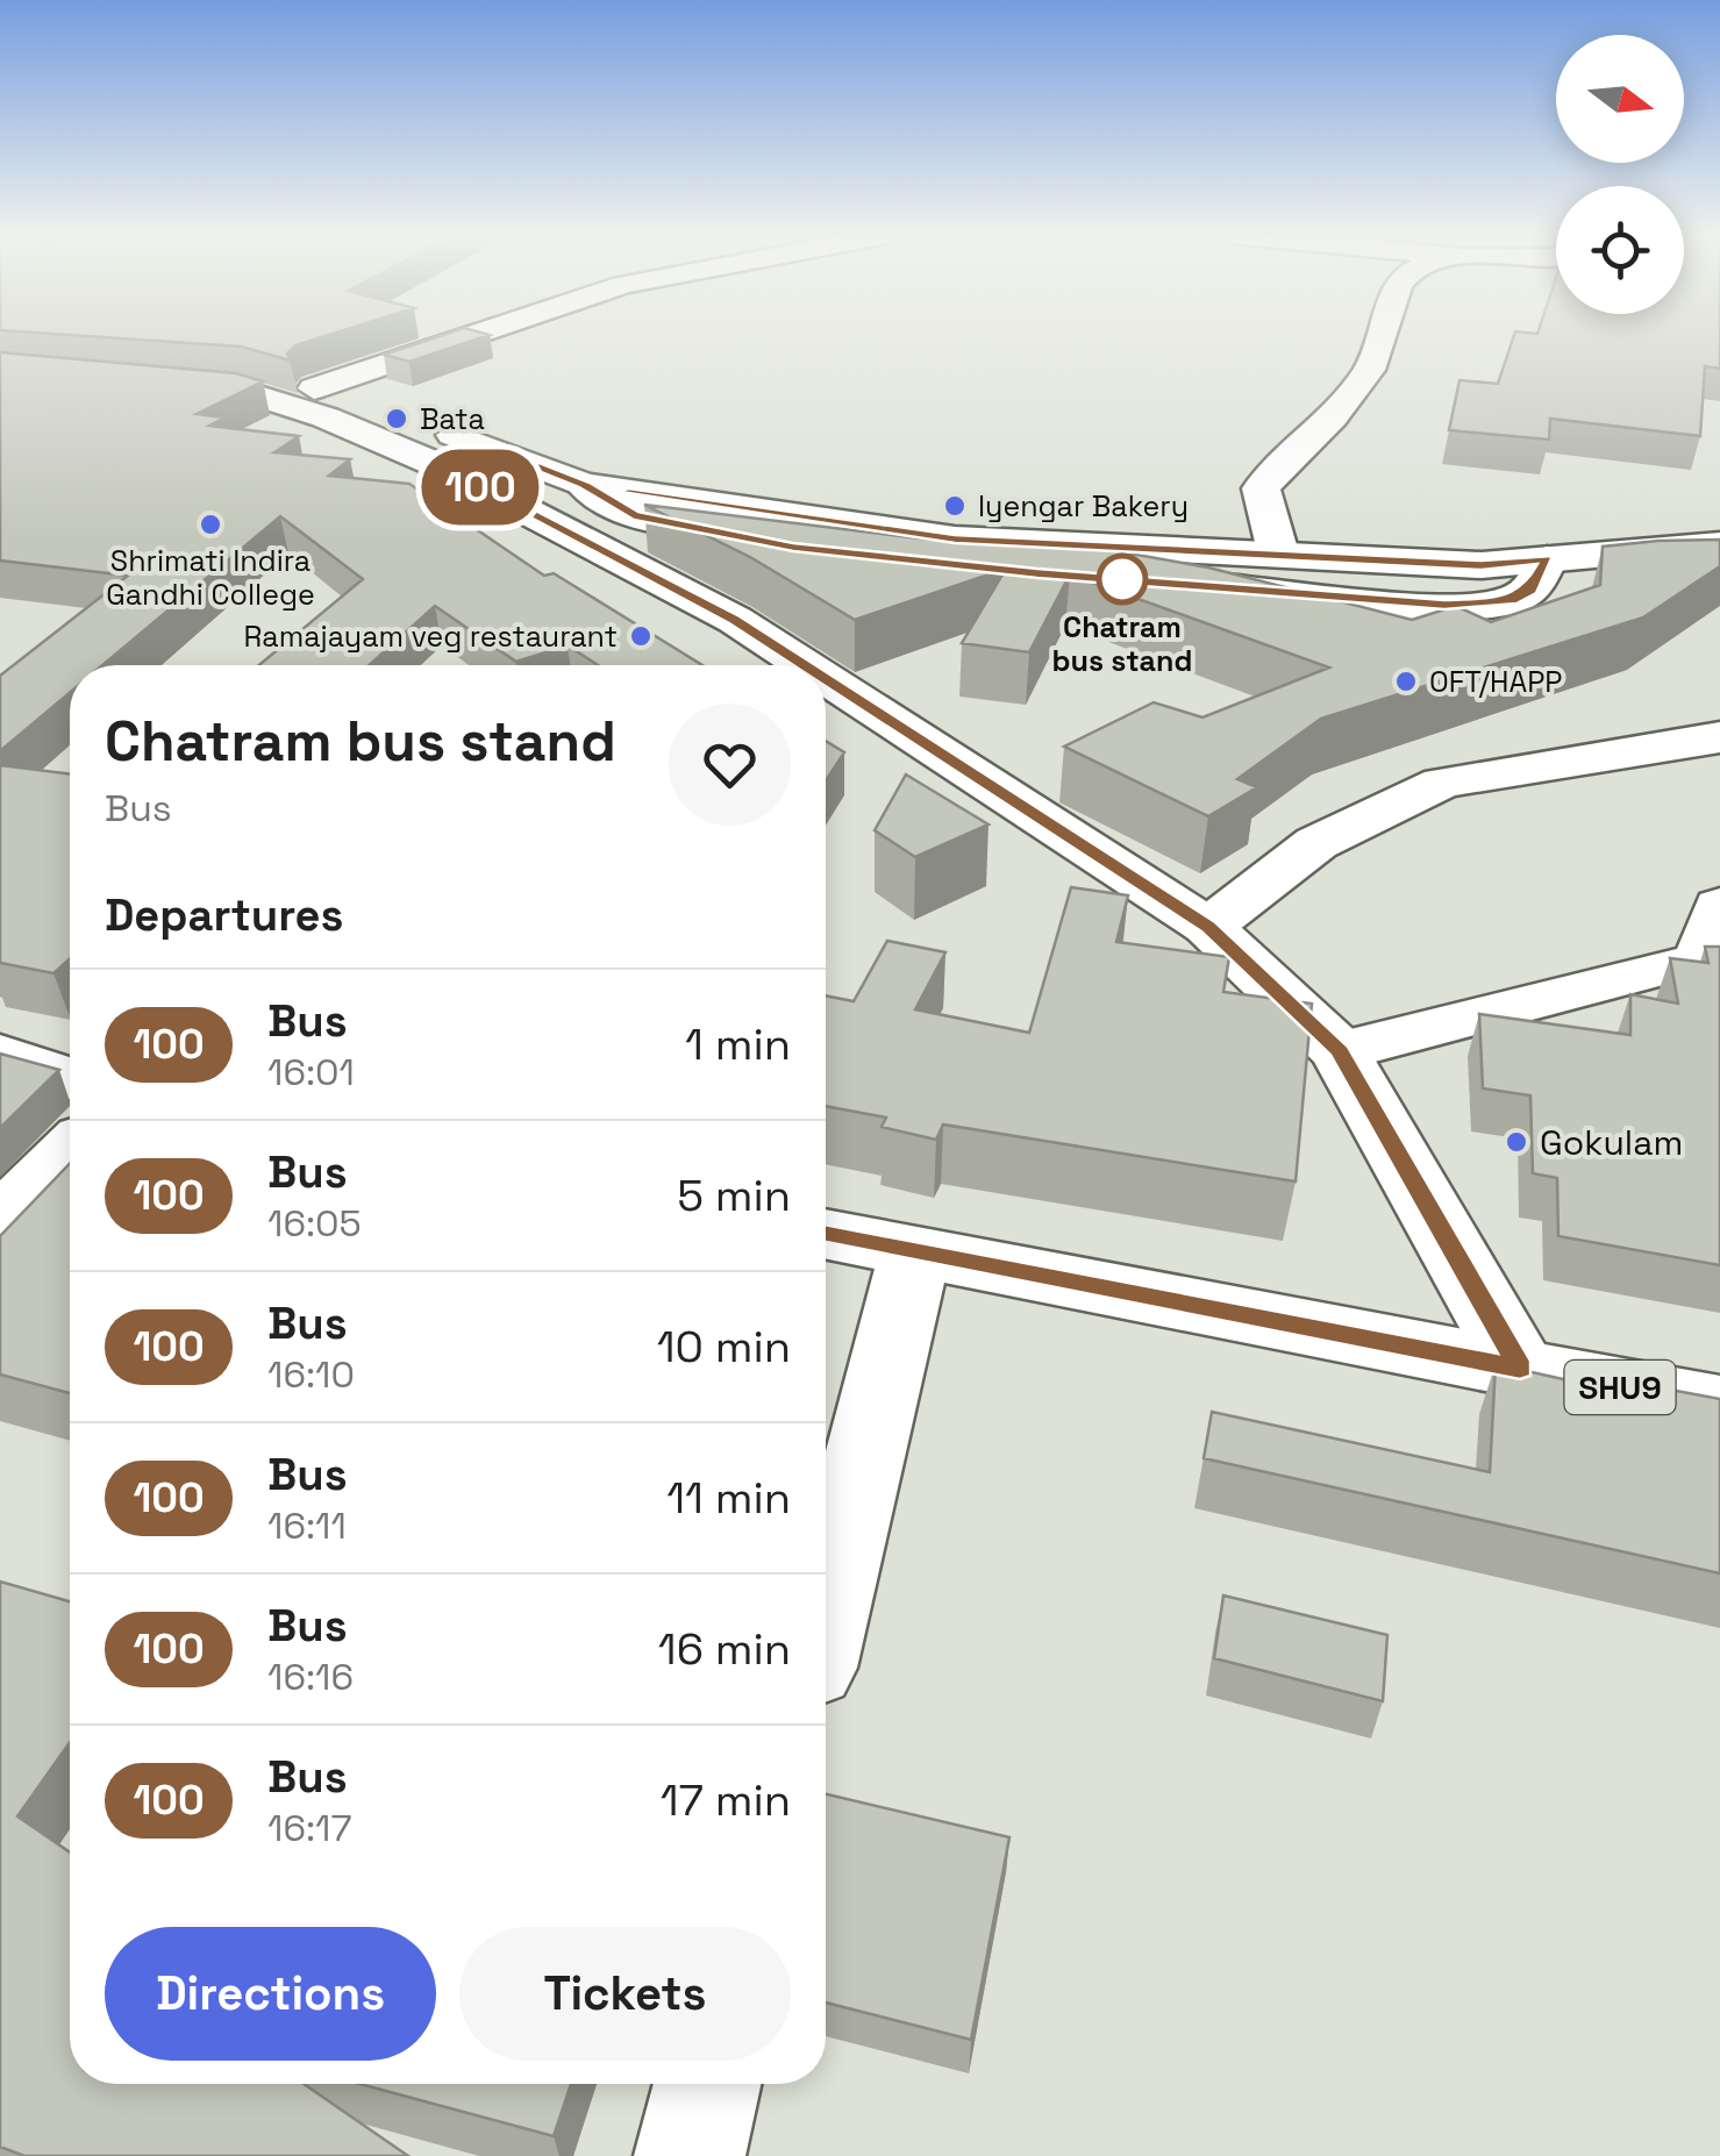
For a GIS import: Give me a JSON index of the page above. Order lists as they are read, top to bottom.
{
  "streets": {
    "main road": ["SHU9"]
  },
  "places": [
    "Bata",
    "Iyengar Bakery",
    "Shrimati Indira Gandhi College",
    "Chatram bus stand",
    "Ramajayam veg restaurant",
    "OFT/HAPP",
    "Gokulam"
  ],
  "lines": ["bus line 100"],
  "north": "right",
  "page": {
    "on_map": "100",
    "heading": [
      ["Chatram bus stand", "Bus"],
      "Departures"
    ],
    "list": [
      {
        "mark": "100",
        "name": "Bus",
        "note": "16:01",
        "value": "1 min"
      },
      {
        "mark": "100",
        "name": "Bus",
        "note": "16:05",
        "value": "5 min"
      },
      {
        "mark": "100",
        "name": "Bus",
        "note": "16:10",
        "value": "10 min"
      },
      {
        "mark": "100",
        "name": "Bus",
        "note": "16:11",
        "value": "11 min"
      },
      {
        "mark": "100",
        "name": "Bus",
        "note": "16:16",
        "value": "16 min"
      },
      {
        "mark": "100",
        "name": "Bus",
        "note": "16:17",
        "value": "17 min"
      }
    ],
    "buttons": ["Directions", "Tickets"]
  }
}
